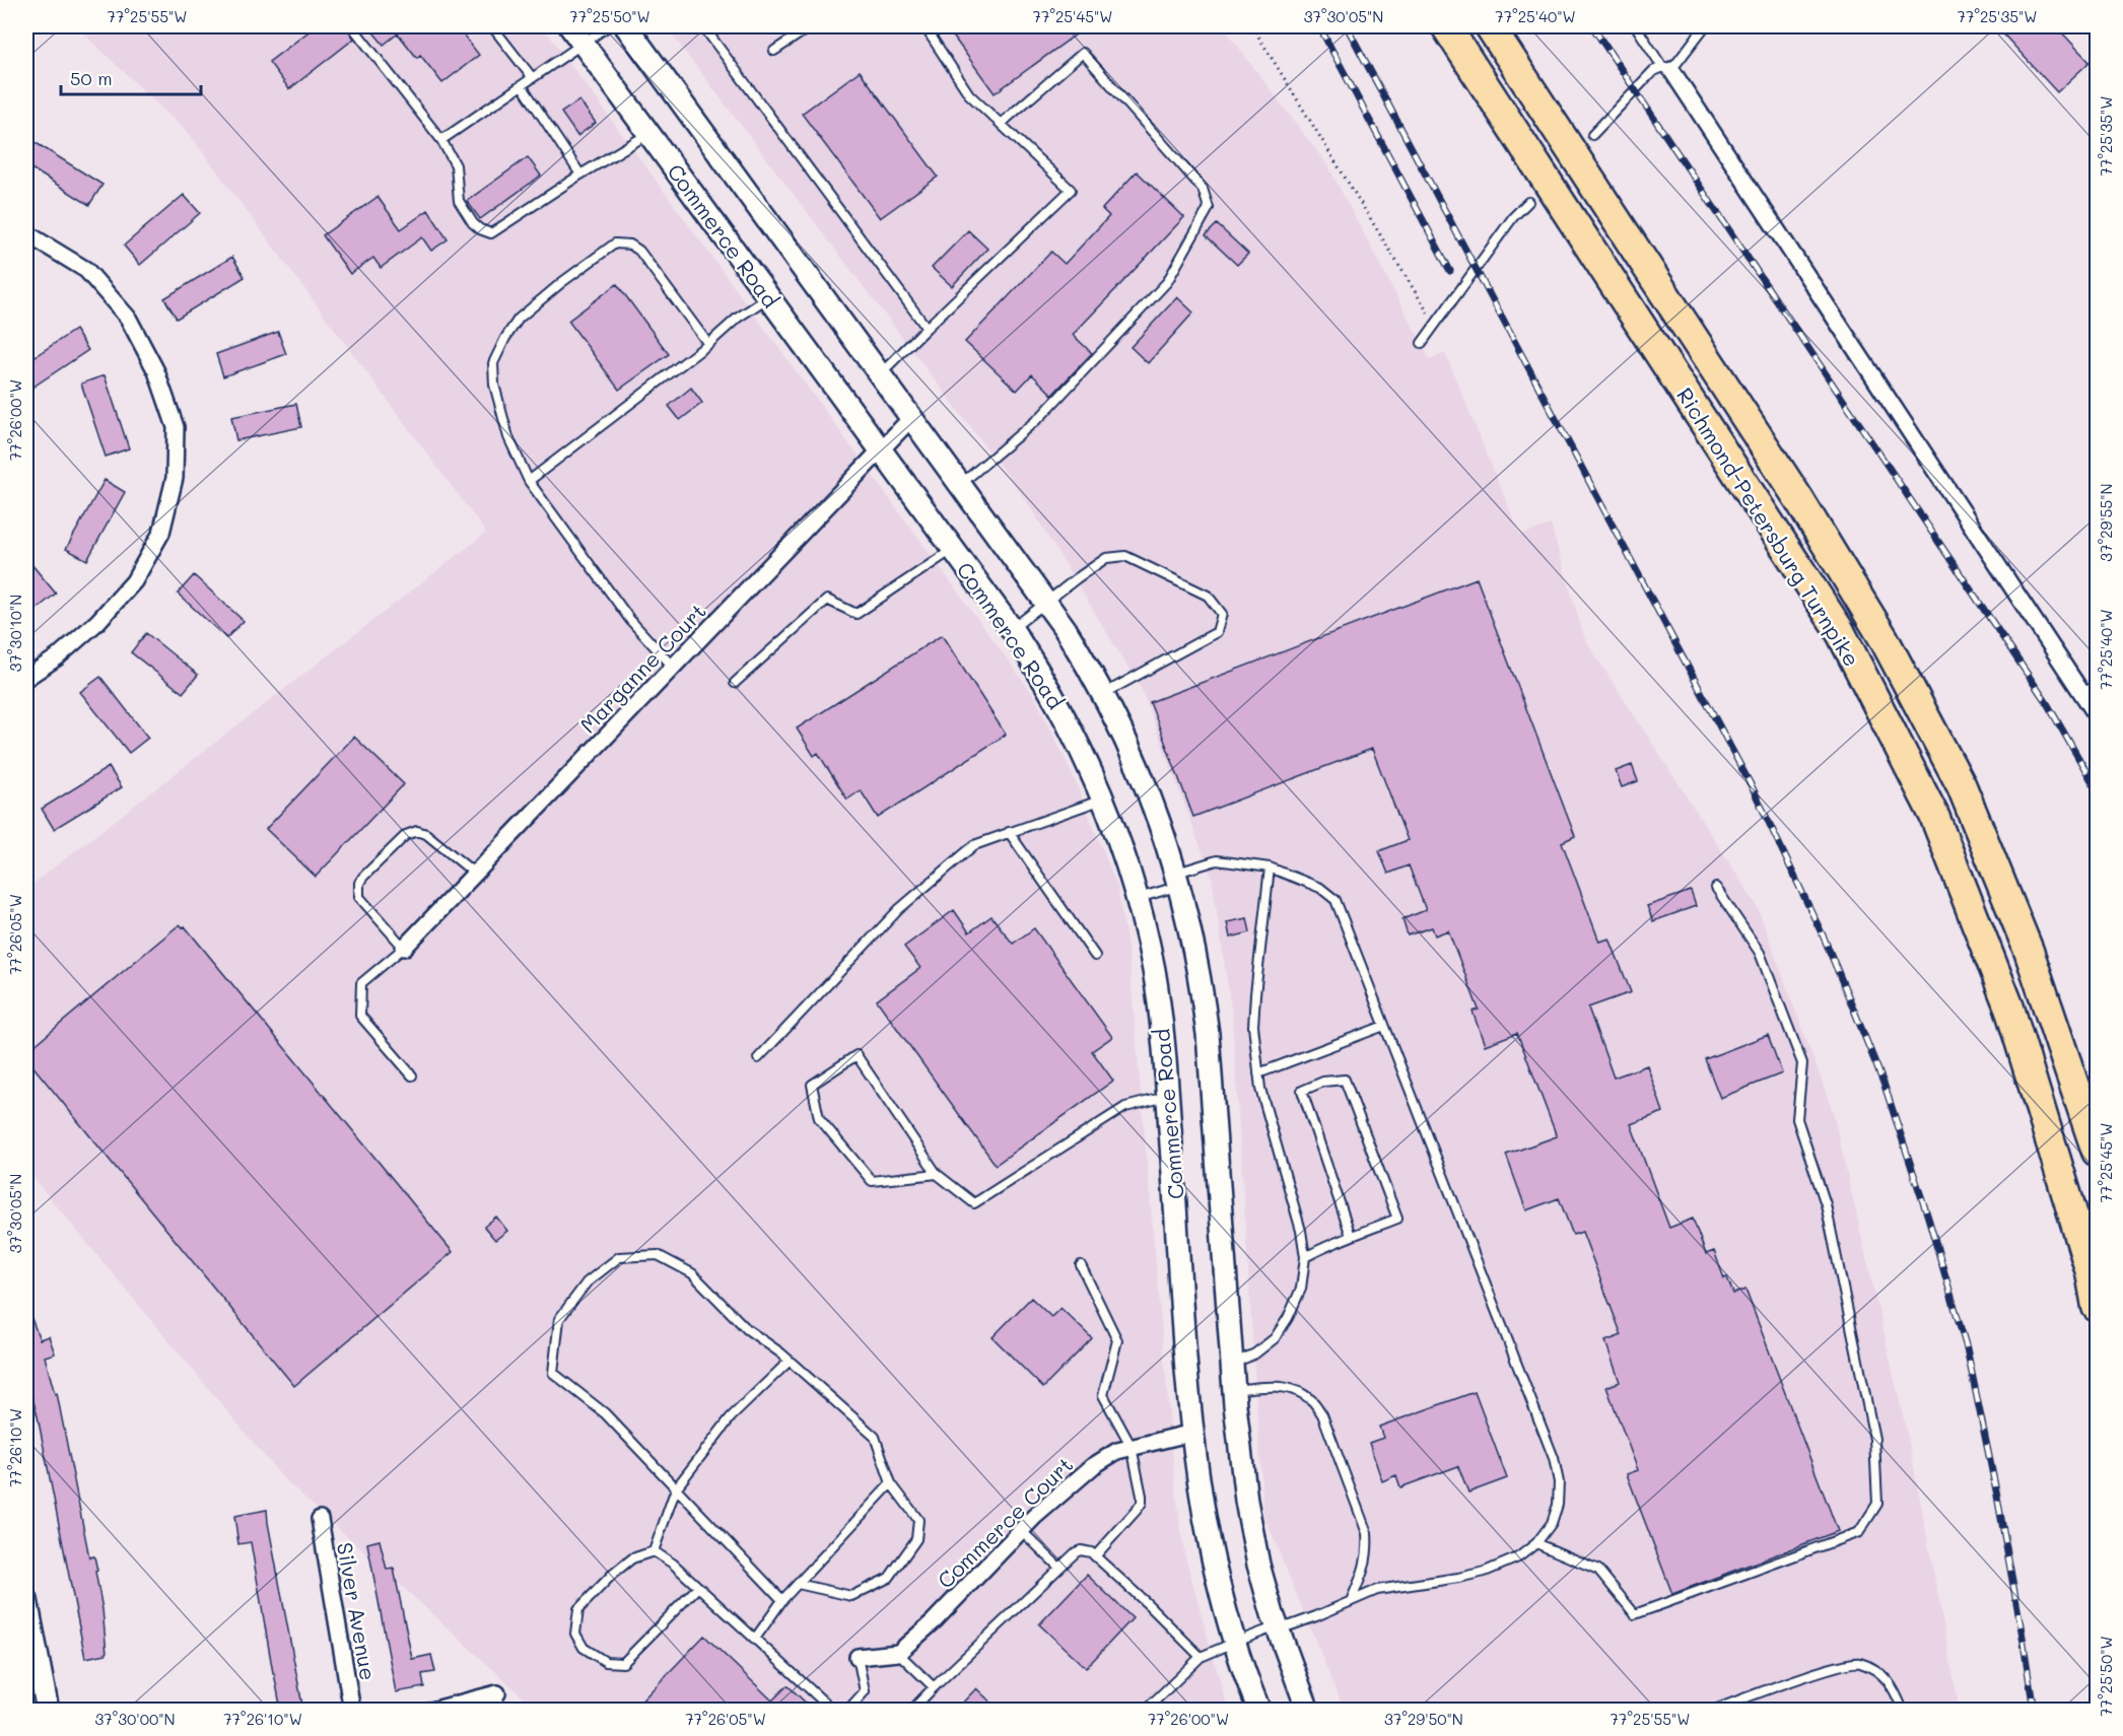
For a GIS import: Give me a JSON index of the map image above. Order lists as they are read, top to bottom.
{
  "streets": {
    "highway": ["Richmond-Petersburg Turnpike"],
    "main road": ["Commerce Road"],
    "street": ["Marganne Court", "Commerce Court", "Silver Avenue"]
  },
  "crossings": [
    ["Commerce Road", "Marganne Court"],
    ["Commerce Road", "Commerce Court"]
  ],
  "scale_bar": "50 m",
  "coordinates": [
    "77°25'55\"W",
    "77°25'50\"W",
    "77°25'45\"W",
    "37°30'05\"N",
    "77°25'40\"W",
    "77°25'35\"W",
    "77°26'00\"W",
    "37°29'55\"N",
    "37°30'10\"N",
    "77°26'05\"W",
    "77°26'10\"W",
    "37°30'00\"N",
    "37°29'50\"N"
  ]
}
